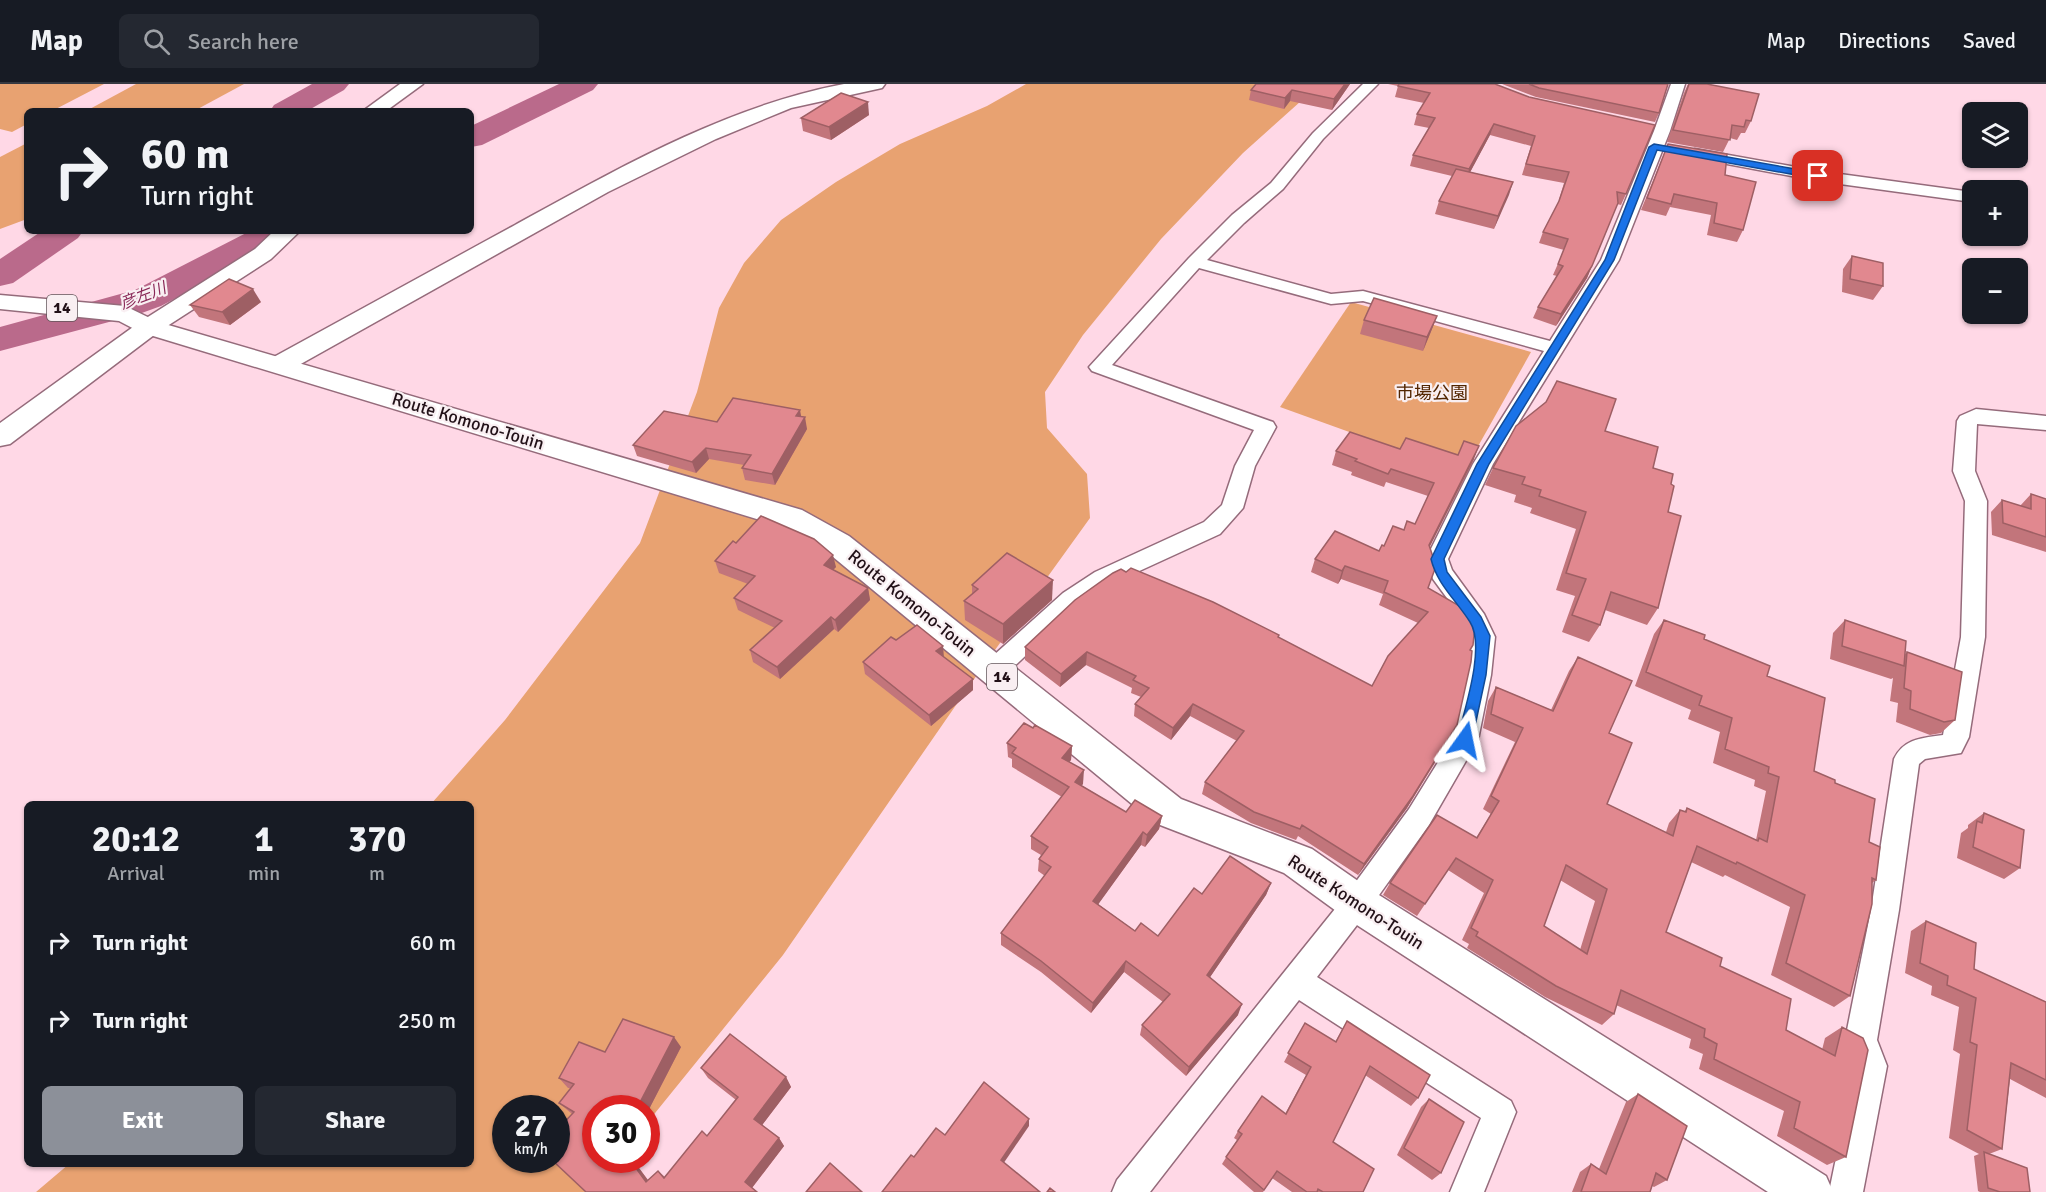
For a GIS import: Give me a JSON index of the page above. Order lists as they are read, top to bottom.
{
  "streets": {
    "main road": ["14", "Route Komono-Touin"]
  },
  "water": ["彦左川"],
  "parks": ["市場公園"],
  "page": {
    "header": "Map",
    "search": "Search here",
    "nav": ["Map", "Directions", "Saved"],
    "map_buttons": ["+", "−"],
    "turn": ["60 m", "Turn right"],
    "eta": [
      "20:12",
      "Arrival",
      "1",
      "min",
      "370",
      "m"
    ],
    "list": [
      {
        "name": "Turn right",
        "value": "60 m"
      },
      {
        "name": "Turn right",
        "value": "250 m"
      }
    ],
    "buttons": ["Exit", "Share"],
    "speed": "27 km/h",
    "limit": "30"
  }
}
